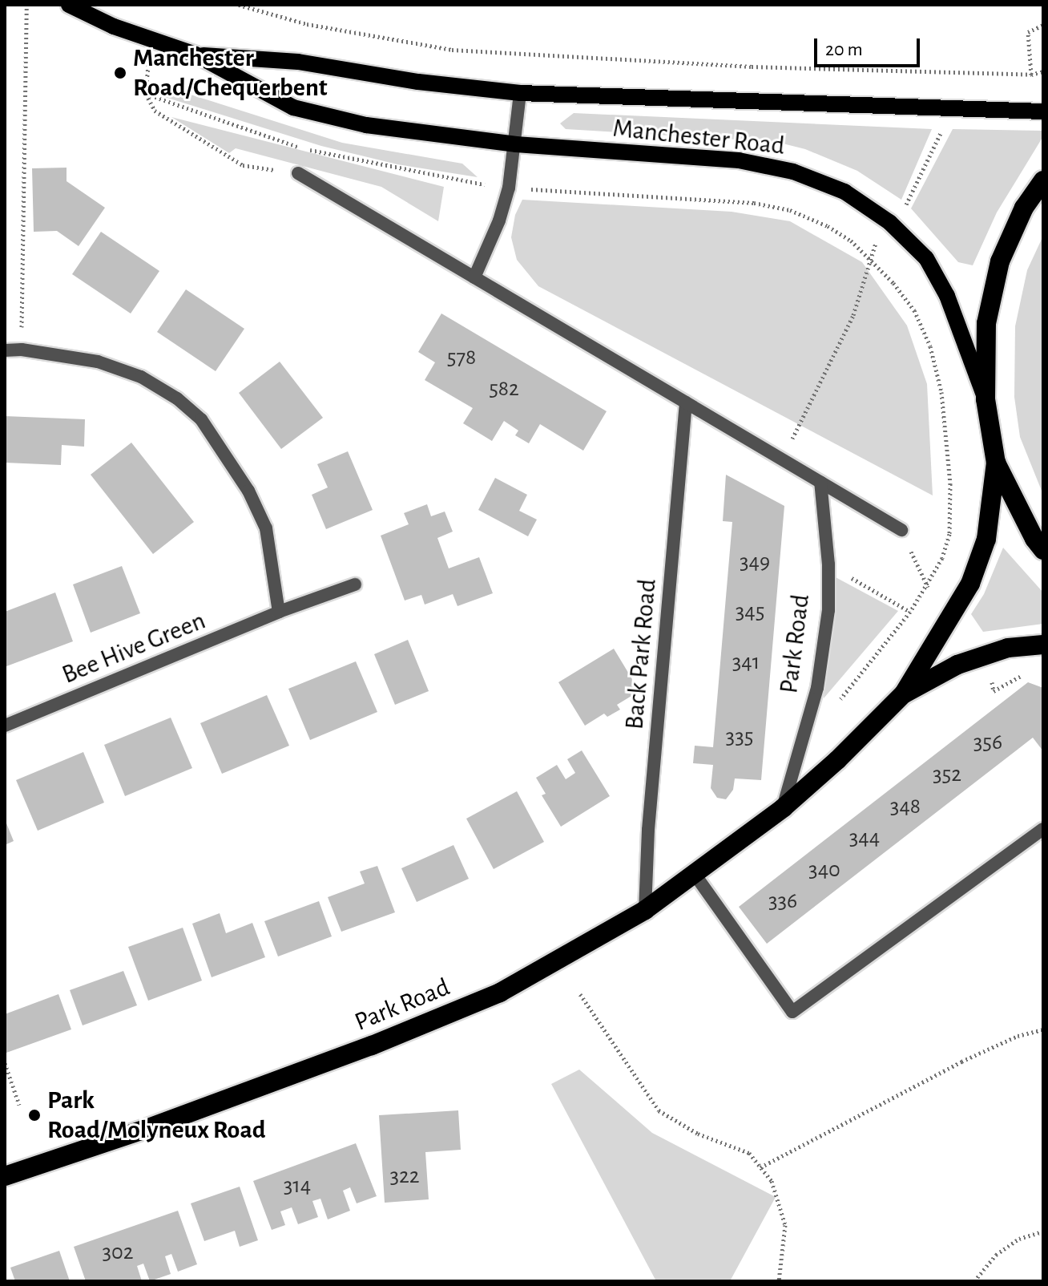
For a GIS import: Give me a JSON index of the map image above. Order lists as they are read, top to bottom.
{
  "streets": {
    "highway": ["Park Road"],
    "main road": ["Manchester Road"],
    "street": ["Bee Hive Green", "Back Park Road"]
  },
  "crossings": [
    ["Park Road", "Back Park Road"]
  ],
  "places": ["Manchester Road/Chequerbent", "Park Road/Molyneux Road"],
  "house_numbers": [
    "578",
    "582",
    "349",
    "345",
    "341",
    "335",
    "356",
    "352",
    "348",
    "344",
    "340",
    "336",
    "322",
    "314",
    "302"
  ],
  "scale_bar": "20 m"
}
